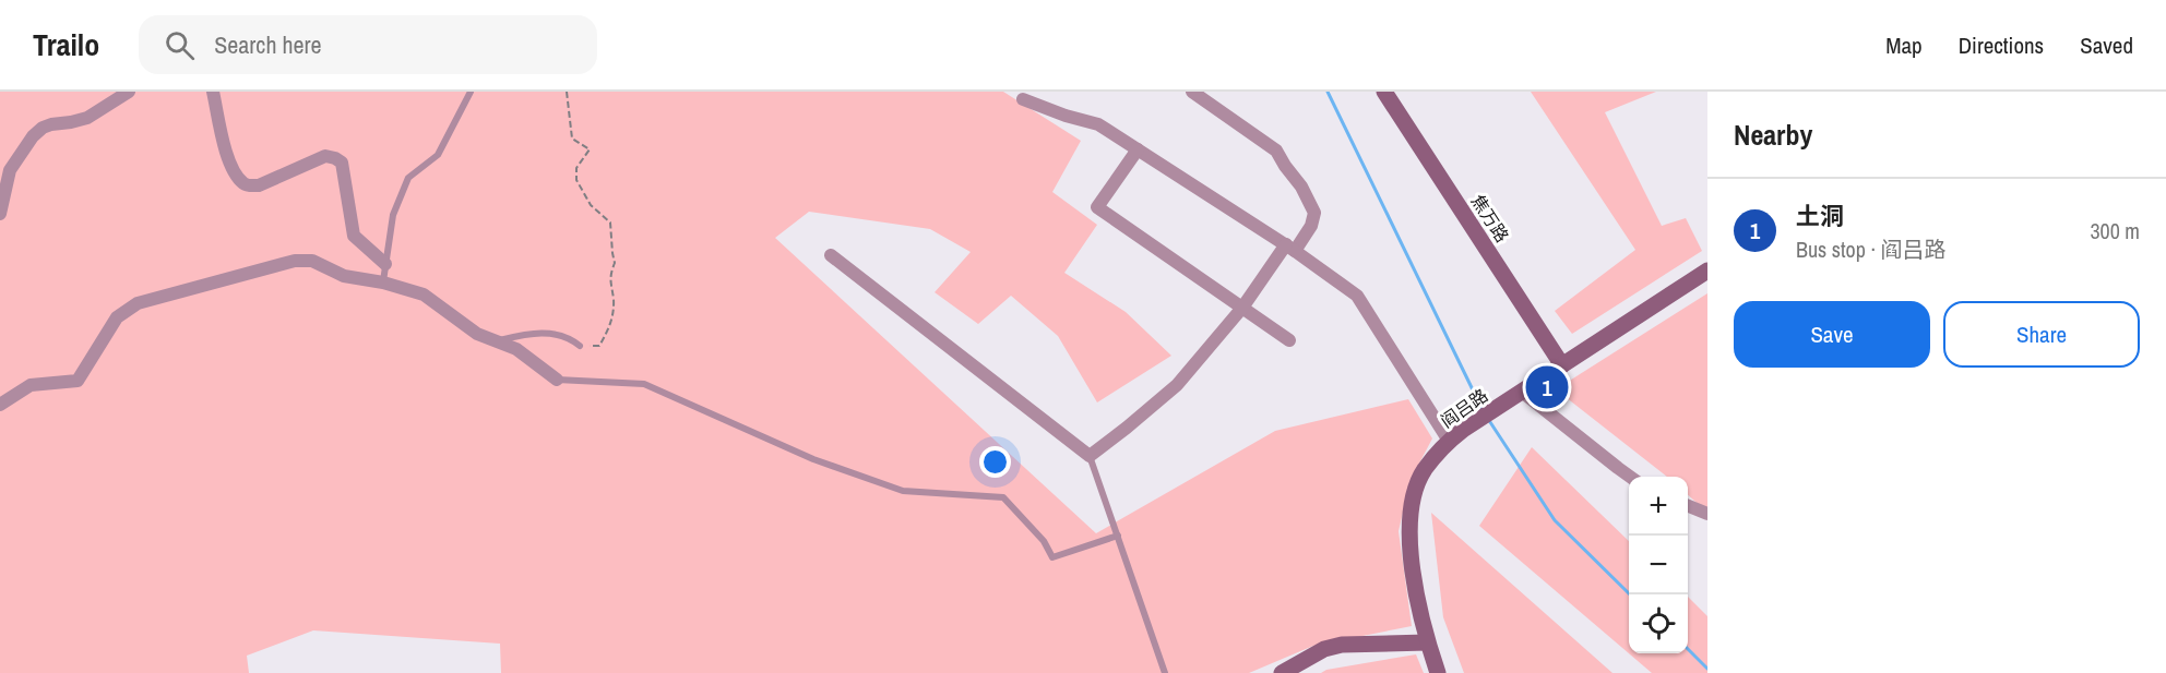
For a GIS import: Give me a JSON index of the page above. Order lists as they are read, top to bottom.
{
  "streets": {
    "main road": ["焦万路", "阎吕路"]
  },
  "crossings": [
    ["焦万路", "阎吕路"]
  ],
  "page": {
    "header": "Trailo",
    "search": "Search here",
    "nav": ["Map", "Directions", "Saved"],
    "heading": "Nearby",
    "list": [
      {
        "mark": "1",
        "name": "土洞",
        "note": "Bus stop · 阎吕路",
        "value": "300 m"
      }
    ],
    "buttons": ["Save", "Share"],
    "pins": "1",
    "map_buttons": ["+", "−"]
  }
}
